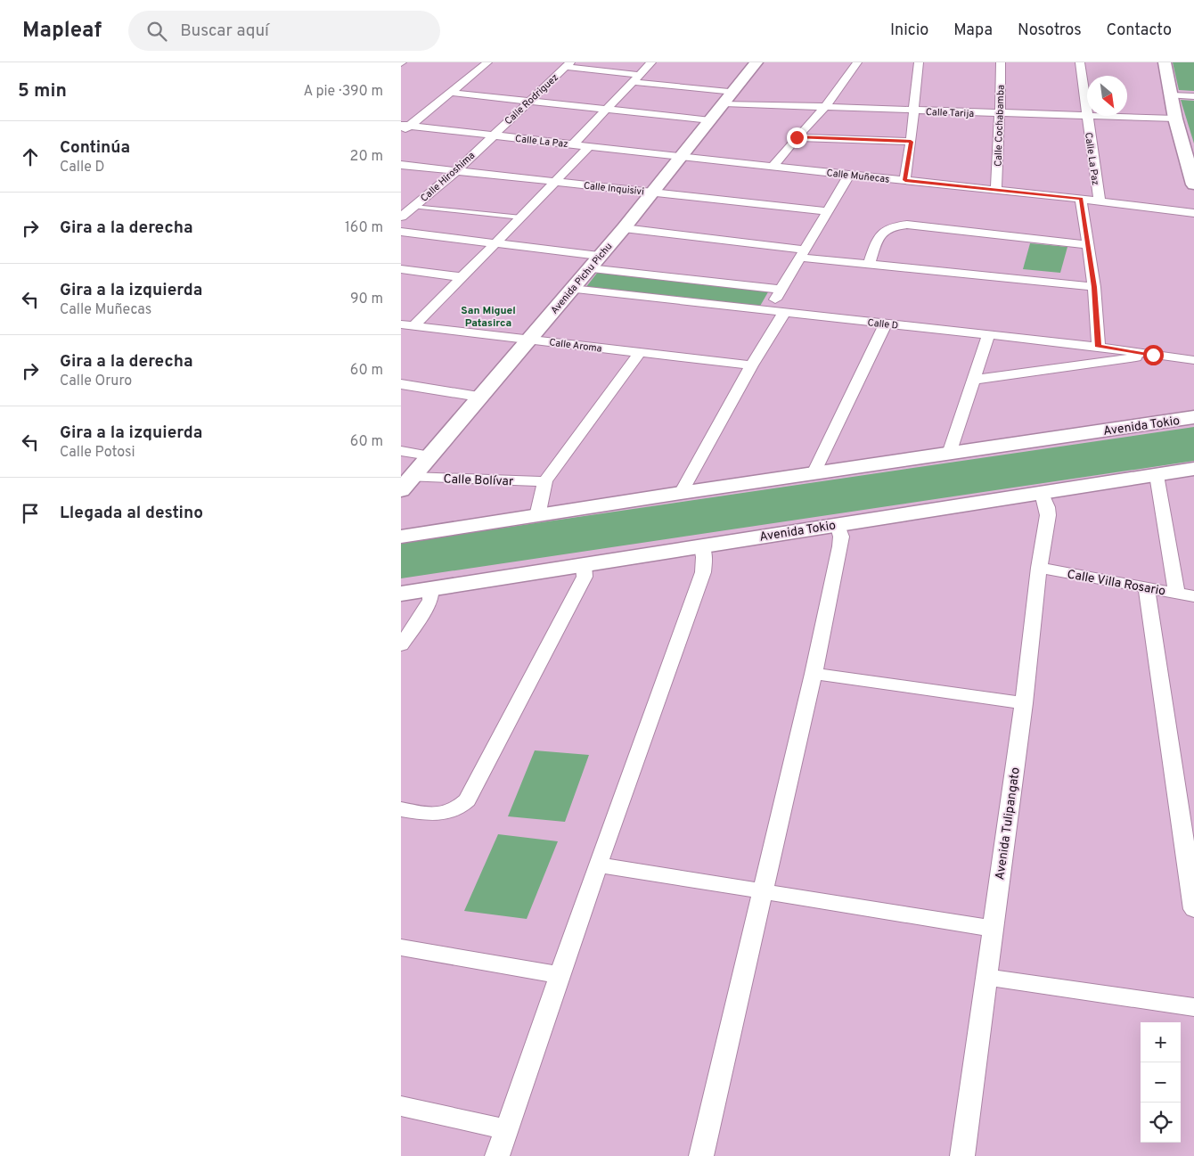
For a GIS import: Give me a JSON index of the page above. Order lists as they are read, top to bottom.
{
  "streets": {
    "street": [
      "Calle Rodriguez",
      "Calle Tarija",
      "Calle Cochabamba",
      "Calle La Paz",
      "Calle Muñecas",
      "Calle Hiroshima",
      "Calle Inquisivi",
      "Avenida Pichu Pichu",
      "Calle D",
      "Calle Aroma",
      "Avenida Tokio",
      "Calle Bolívar",
      "Calle Villa Rosario",
      "Avenida Tulipangato"
    ]
  },
  "crossings": [
    ["Calle Rodriguez", "Calle La Paz"],
    ["Calle Rodriguez", "Calle Hiroshima"],
    ["Calle Tarija", "Calle Cochabamba"],
    ["Calle Tarija", "Calle La Paz"],
    ["Calle Tarija", "Avenida Pichu Pichu"],
    ["Calle Cochabamba", "Calle Muñecas"],
    ["Calle La Paz", "Calle Muñecas"],
    ["Calle La Paz", "Calle Hiroshima"],
    ["Calle La Paz", "Avenida Pichu Pichu"],
    ["Calle Muñecas", "Avenida Pichu Pichu"],
    ["Calle Hiroshima", "Calle Inquisivi"],
    ["Calle Inquisivi", "Avenida Pichu Pichu"],
    ["Avenida Pichu Pichu", "Calle D"],
    ["Avenida Pichu Pichu", "Calle Aroma"],
    ["Avenida Pichu Pichu", "Calle Bolívar"],
    ["Avenida Tokio", "Avenida Tulipangato"],
    ["Calle Villa Rosario", "Avenida Tulipangato"]
  ],
  "districts": ["San Miguel Patasirca"],
  "north": "bottom right",
  "page": {
    "header": "Mapleaf",
    "search": "Buscar aquí",
    "nav": [
      "Inicio",
      "Mapa",
      "Nosotros",
      "Contacto"
    ],
    "heading": ["5 min", "A pie · 390 m"],
    "list": [
      ["Continúa", "Calle D", "20 m"],
      ["Gira a la derecha", "160 m"],
      ["Gira a la izquierda", "Calle Muñecas", "90 m"],
      ["Gira a la derecha", "Calle Oruro", "60 m"],
      ["Gira a la izquierda", "Calle Potosi", "60 m"],
      "Llegada al destino"
    ],
    "map_buttons": ["+", "−"]
  }
}
